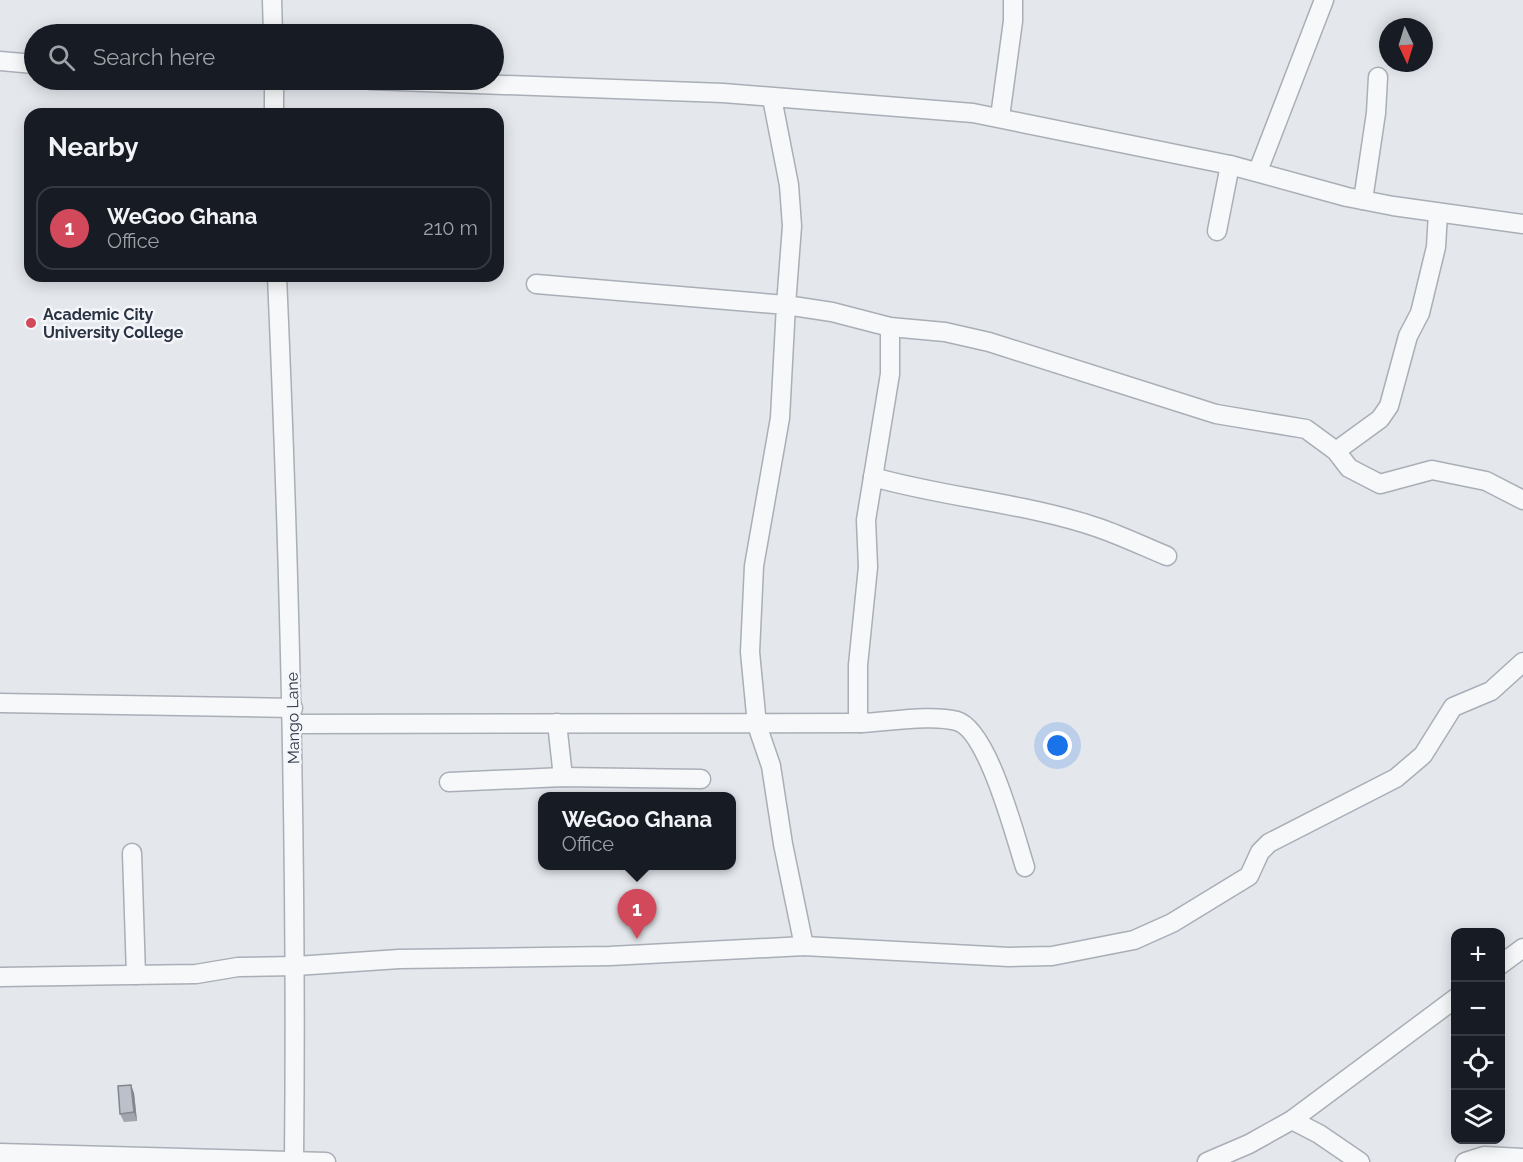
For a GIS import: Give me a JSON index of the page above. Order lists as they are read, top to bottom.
{
  "streets": {
    "street": ["Mango Lane"]
  },
  "places": ["Academic City University College"],
  "north": "bottom",
  "page": {
    "search": "Search here",
    "heading": "Nearby",
    "list": [
      {
        "mark": "1",
        "name": "WeGoo Ghana",
        "note": "Office",
        "value": "210 m"
      }
    ],
    "popup": ["WeGoo Ghana", "Office"],
    "pins": "1",
    "map_buttons": ["+", "−"]
  }
}
